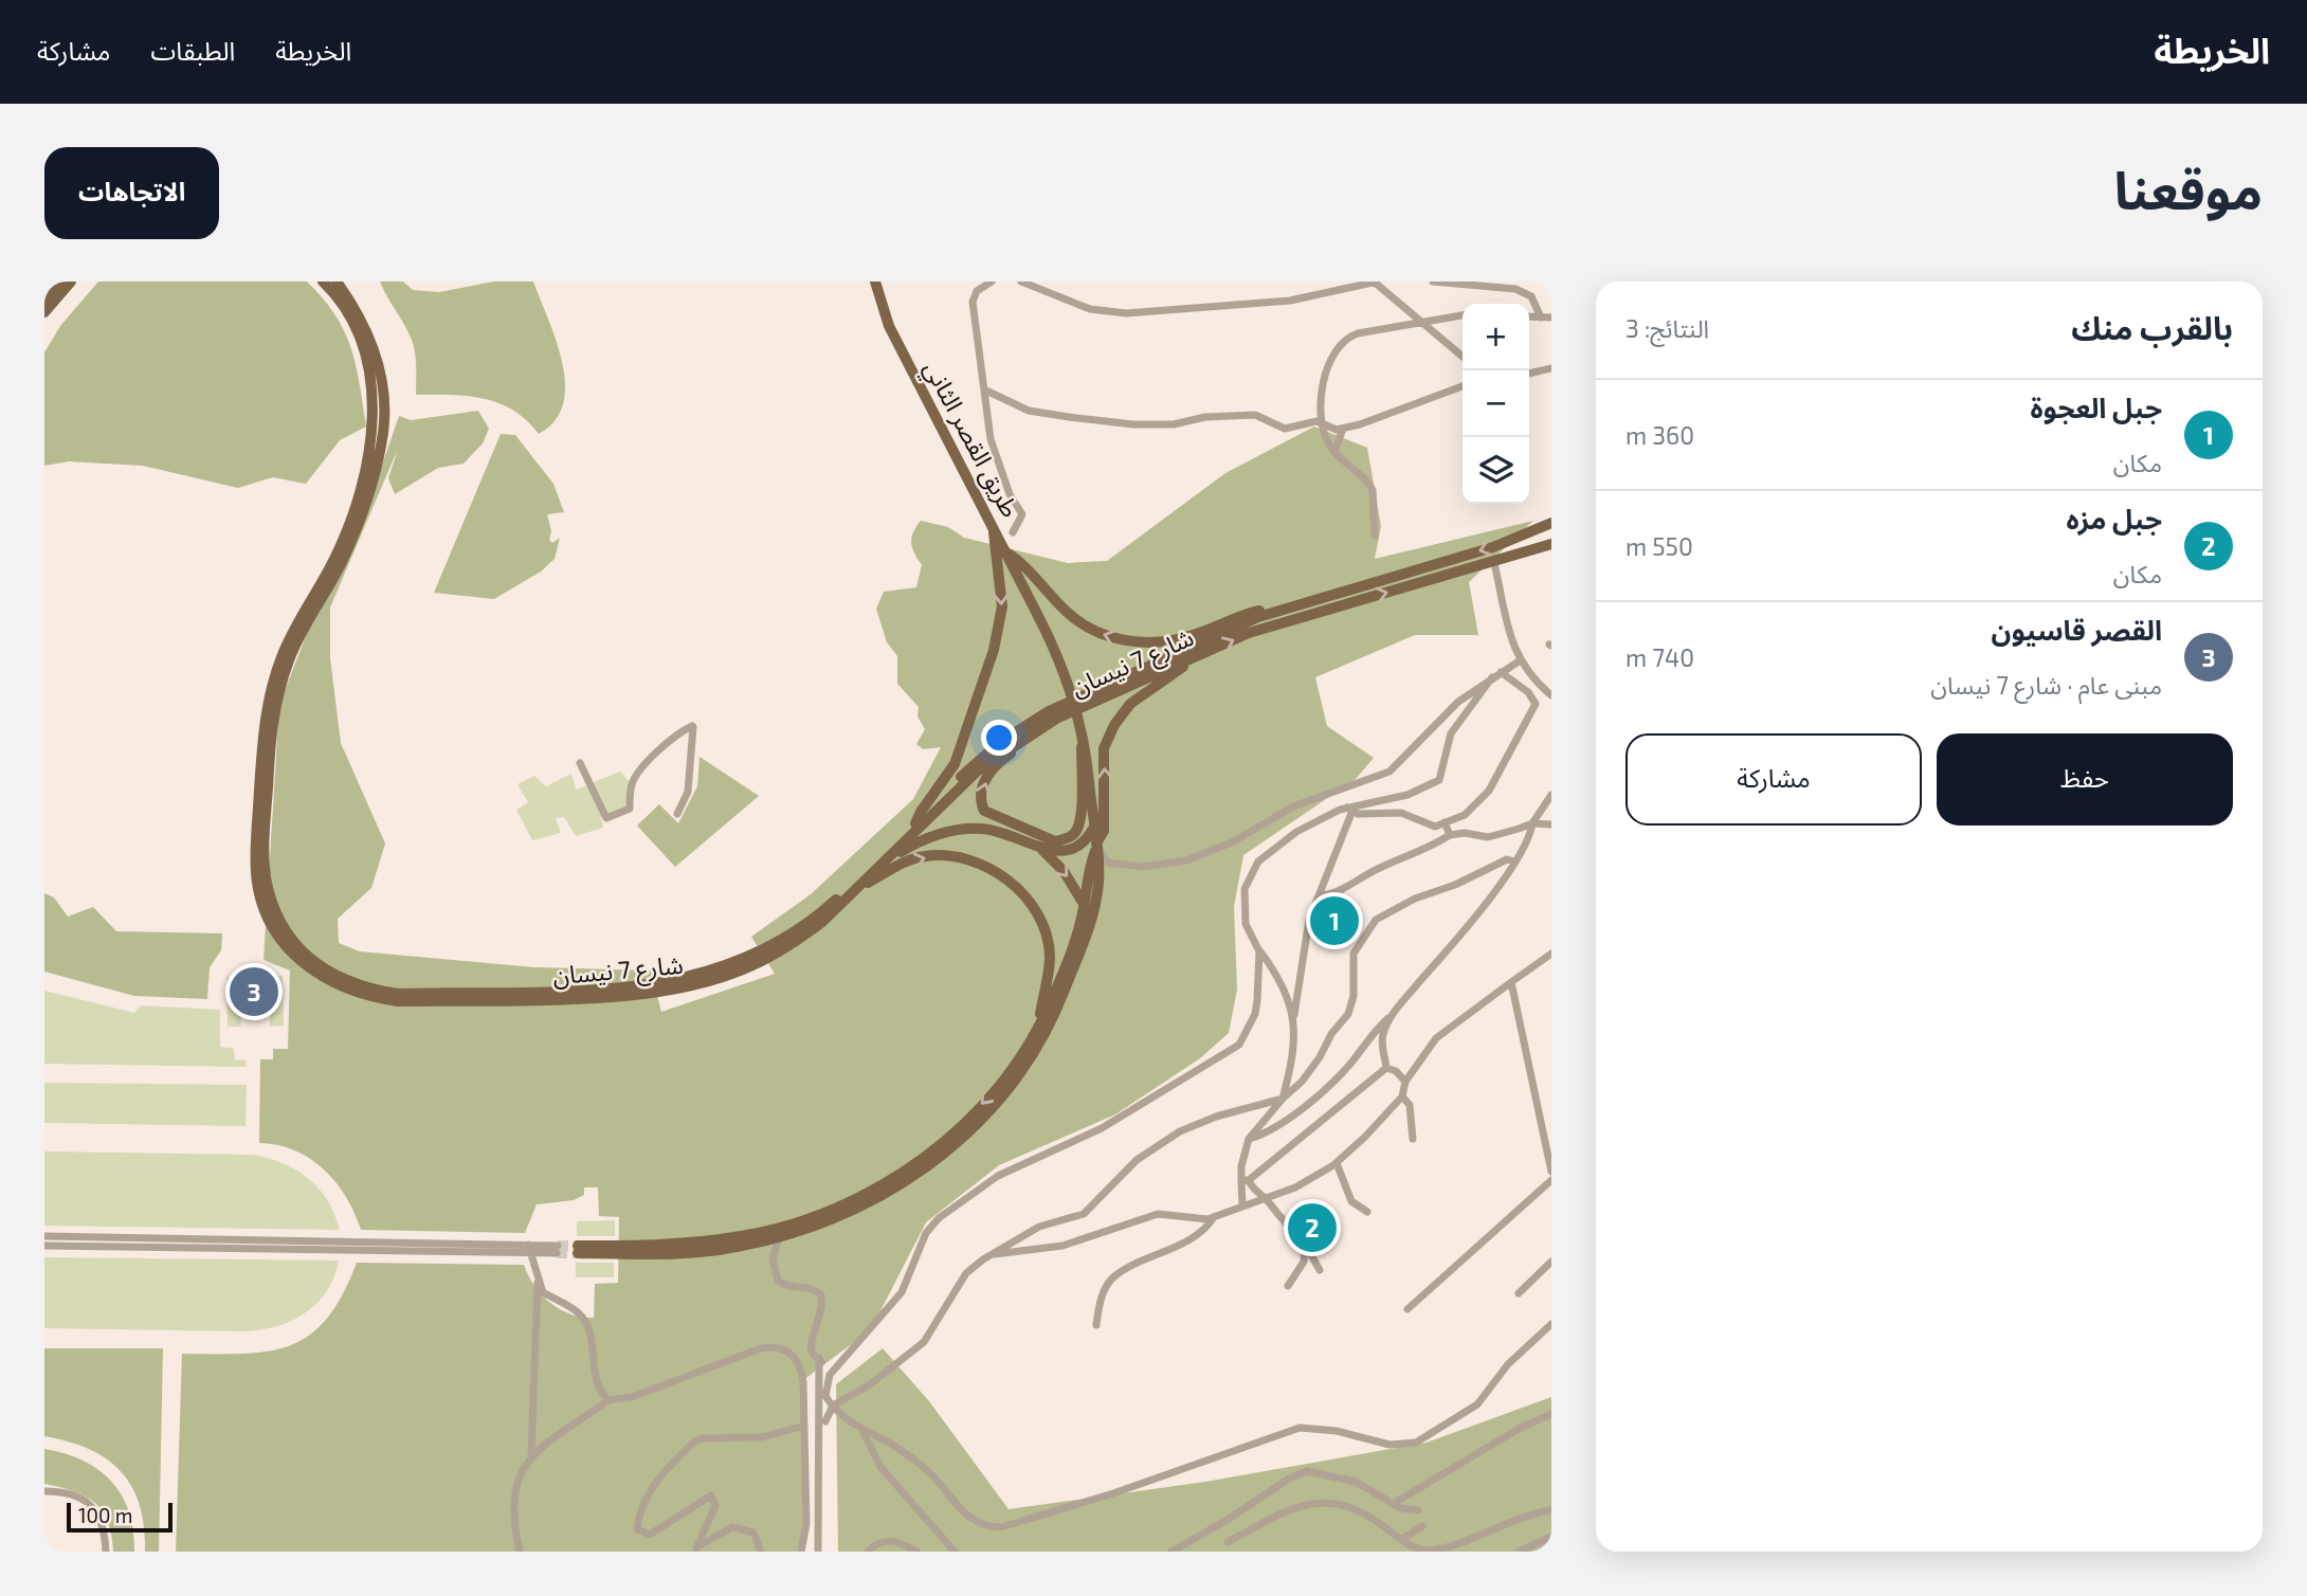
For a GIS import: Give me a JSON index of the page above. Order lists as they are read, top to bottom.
{
  "streets": {
    "main road": ["طريق القصر الثاني", "شارع 7 نيسان"]
  },
  "scale_bar": "100 m",
  "page": {
    "header": "الخريطة",
    "nav": ["الخريطة", "الطبقات", "مشاركة"],
    "title": "موقعنا",
    "buttons": [
      "الاتجاهات",
      ["حفظ", "مشاركة"]
    ],
    "heading": ["بالقرب منك", "النتائج: 3"],
    "map_buttons": ["+", "−"],
    "list": [
      {
        "mark": "1",
        "name": "جبل العجوة",
        "note": "مكان",
        "value": "360 m"
      },
      {
        "mark": "2",
        "name": "جبل مزه",
        "note": "مكان",
        "value": "550 m"
      },
      {
        "mark": "3",
        "name": "القصر قاسيون",
        "note": "مبنى عام · شارع 7 نيسان",
        "value": "740 m"
      }
    ],
    "pins": ["1", "3", "2"],
    "scale": "100 m"
  }
}
